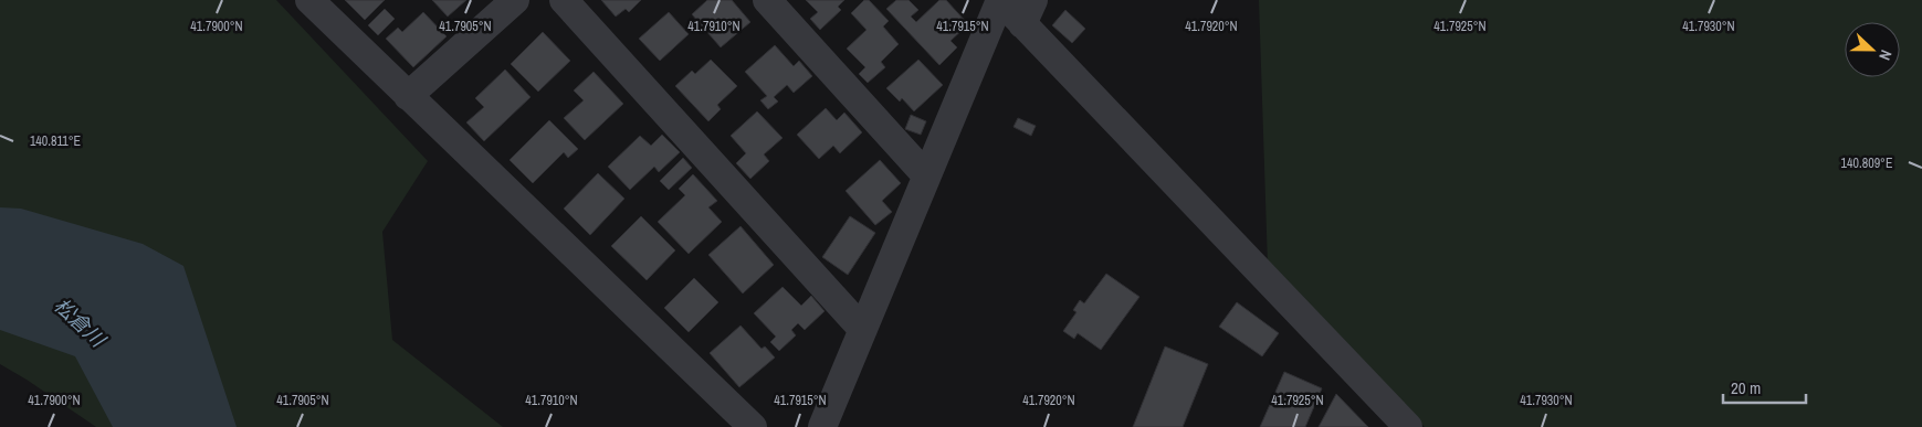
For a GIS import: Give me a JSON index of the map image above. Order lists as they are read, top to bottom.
{
  "water": ["松倉川"],
  "scale_bar": "20 m",
  "north": "right",
  "coordinates": [
    "41.7900°N",
    "41.7905°N",
    "41.7910°N",
    "41.7915°N",
    "41.7920°N",
    "41.7925°N",
    "41.7930°N",
    "140.811°E",
    "140.809°E"
  ]
}
